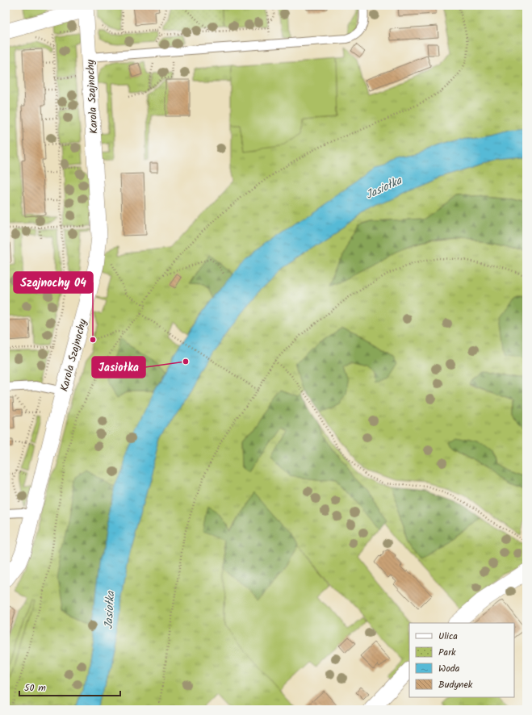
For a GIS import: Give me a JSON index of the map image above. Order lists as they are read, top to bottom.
{
  "streets": {
    "street": ["Karola Szajnochy"]
  },
  "water": ["Jasiołka"],
  "places": ["Szajnochy 04", "Jasiołka"],
  "legend": [
    "Ulica",
    "Park",
    "Woda",
    "Budynek"
  ],
  "scale_bar": "50 m"
}
